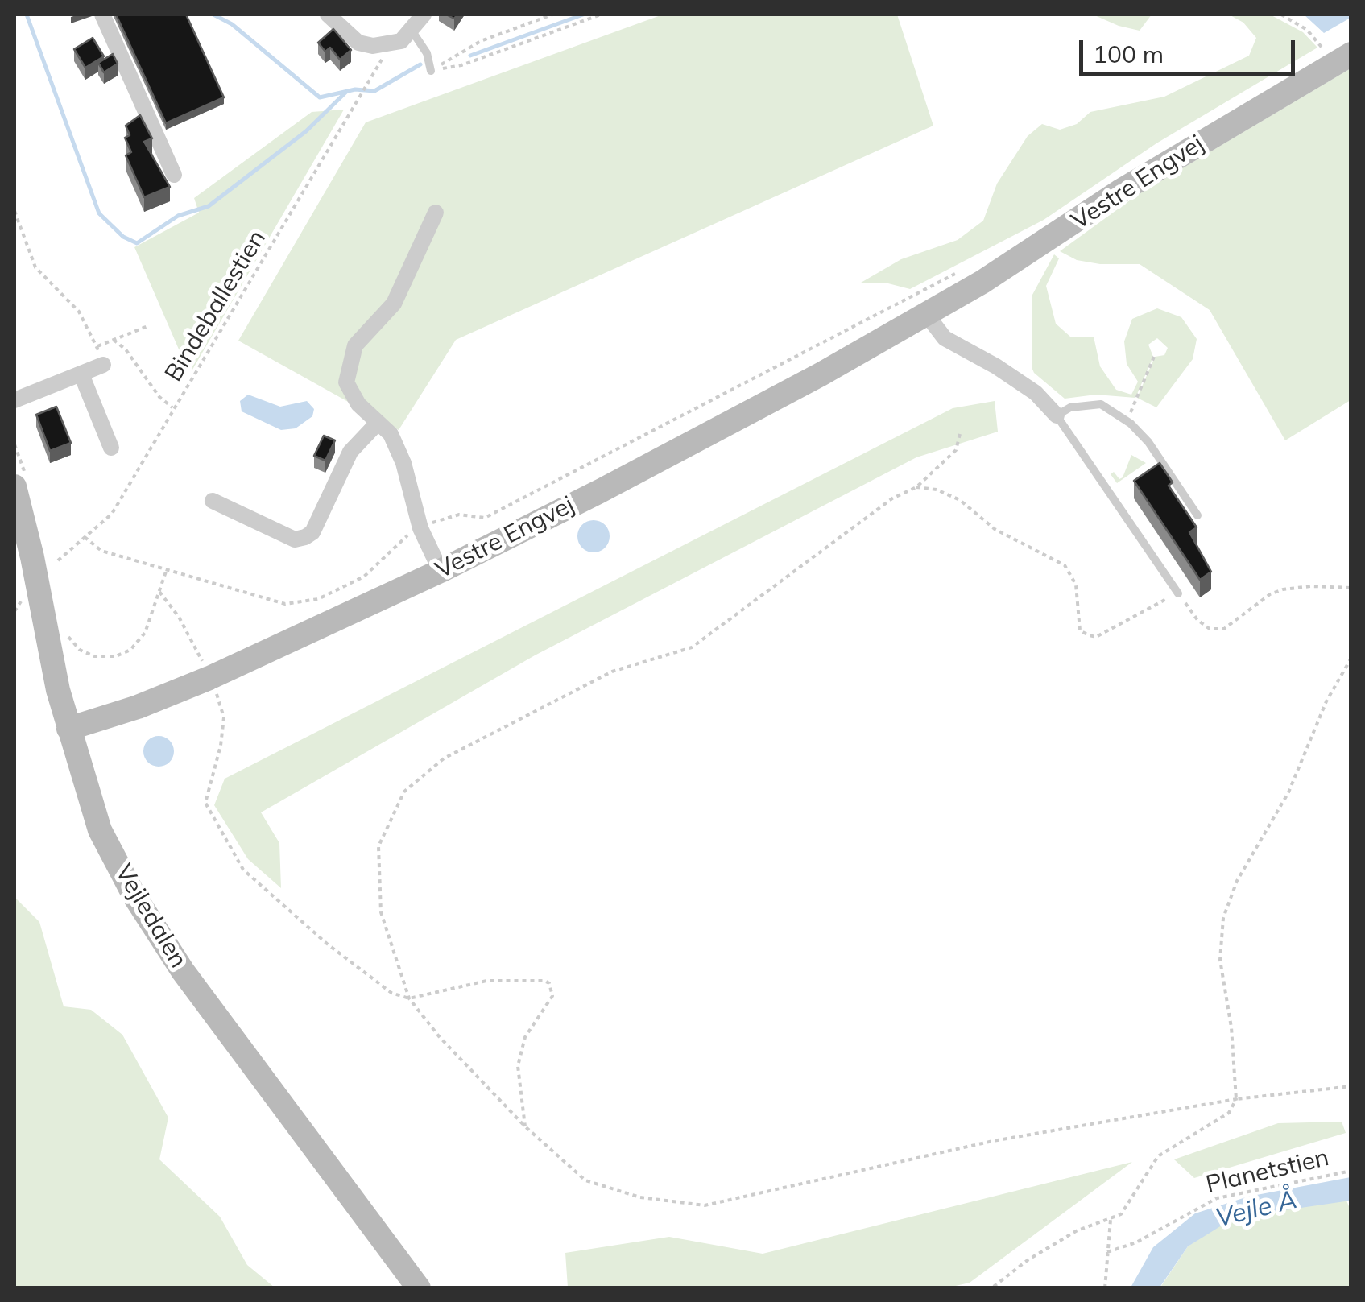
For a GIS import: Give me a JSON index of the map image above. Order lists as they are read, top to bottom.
{
  "streets": {
    "street": ["Vestre Engvej", "Vejledalen"],
    "path": ["Bindeballestien", "Planetstien"]
  },
  "crossings": [
    ["Vestre Engvej", "Vejledalen"]
  ],
  "water": ["Vejle Å"],
  "scale_bar": "100 m"
}
